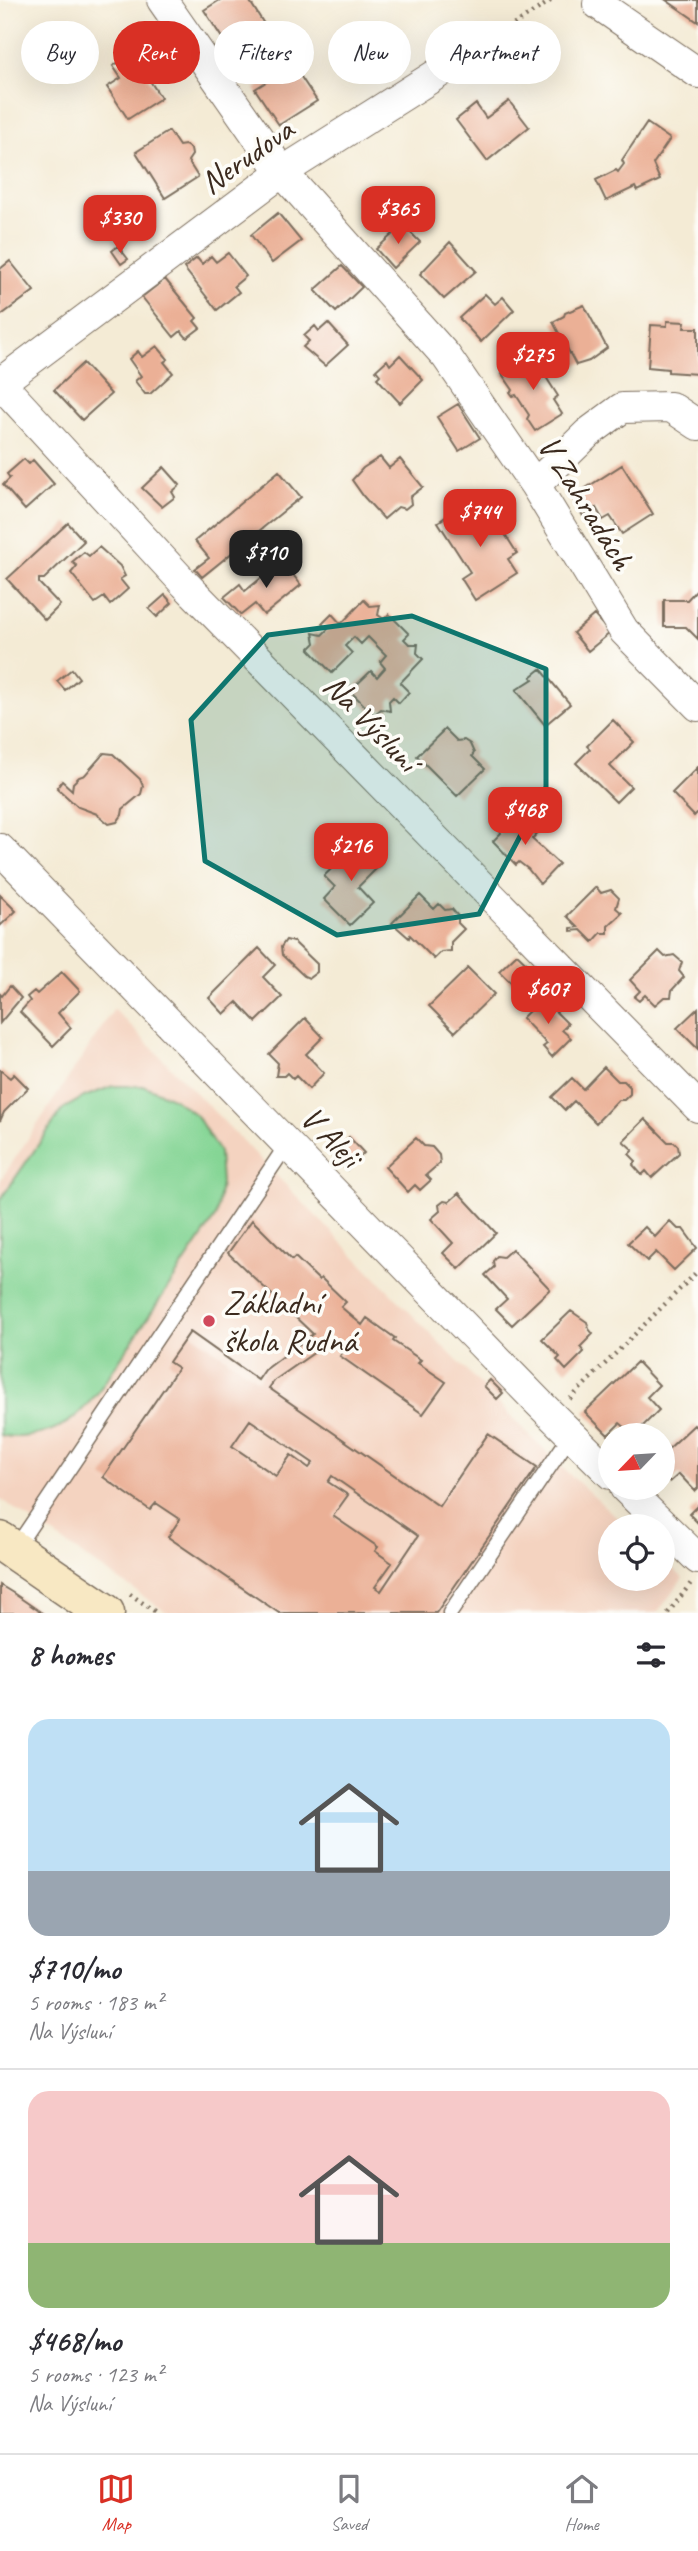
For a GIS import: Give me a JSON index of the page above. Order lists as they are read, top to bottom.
{
  "streets": {
    "street": [
      "Nerudova",
      "V Zahradách",
      "Na Výsluní",
      "V Aleji"
    ]
  },
  "crossings": [
    ["Nerudova", "V Zahradách"],
    ["Nerudova", "Na Výsluní"]
  ],
  "places": ["Základní škola Rudná"],
  "north": "bottom left",
  "page": {
    "chip": [
      "Buy",
      "Rent",
      "Filters",
      "New",
      "Apartment"
    ],
    "price": [
      "$365",
      "$330",
      "$275",
      "$744",
      "$710",
      "$468",
      "$216",
      "$607"
    ],
    "heading": "8 homes",
    "list": [
      {
        "name": "$710/mo",
        "note": "5 rooms · 183 m² · Na Výsluní"
      },
      {
        "name": "$468/mo",
        "note": "5 rooms · 123 m² · Na Výsluní"
      }
    ],
    "tabs": ["Map", "Saved", "Home"]
  }
}
